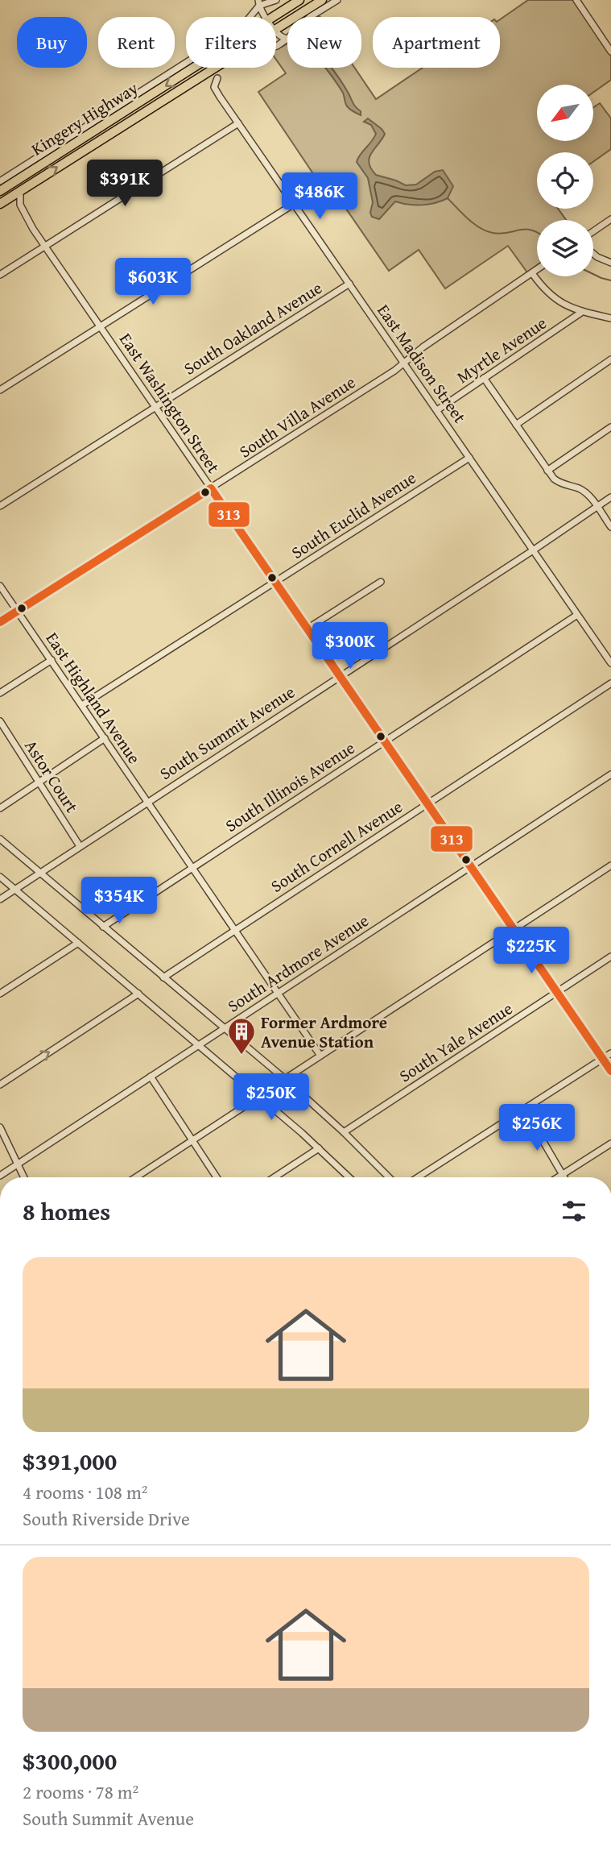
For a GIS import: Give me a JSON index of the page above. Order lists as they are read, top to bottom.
{
  "streets": {
    "highway": ["Kingery Highway"],
    "street": [
      "South Oakland Avenue",
      "Myrtle Avenue",
      "East Madison Street",
      "East Washington Street",
      "South Villa Avenue",
      "South Euclid Avenue",
      "East Highland Avenue",
      "South Summit Avenue",
      "Astor Court",
      "South Illinois Avenue",
      "South Cornell Avenue",
      "South Ardmore Avenue",
      "South Yale Avenue"
    ]
  },
  "crossings": [
    ["South Oakland Avenue", "East Madison Street"],
    ["South Oakland Avenue", "East Washington Street"],
    ["Myrtle Avenue", "East Madison Street"],
    ["East Madison Street", "South Villa Avenue"],
    ["East Madison Street", "South Euclid Avenue"],
    ["East Madison Street", "South Summit Avenue"],
    ["East Madison Street", "South Illinois Avenue"],
    ["East Washington Street", "South Villa Avenue"],
    ["East Washington Street", "South Euclid Avenue"],
    ["East Washington Street", "South Summit Avenue"],
    ["East Washington Street", "South Illinois Avenue"],
    ["East Washington Street", "South Cornell Avenue"],
    ["East Washington Street", "South Ardmore Avenue"],
    ["East Washington Street", "South Yale Avenue"],
    ["South Villa Avenue", "East Highland Avenue"],
    ["South Euclid Avenue", "East Highland Avenue"],
    ["East Highland Avenue", "South Summit Avenue"],
    ["East Highland Avenue", "South Illinois Avenue"],
    ["East Highland Avenue", "South Cornell Avenue"],
    ["East Highland Avenue", "South Ardmore Avenue"],
    ["South Summit Avenue", "Astor Court"]
  ],
  "places": {
    "building": ["Former Ardmore Avenue Station"]
  },
  "lines": ["transit line 313"],
  "north": "bottom left",
  "page": {
    "chip": [
      "Buy",
      "Rent",
      "Filters",
      "New",
      "Apartment"
    ],
    "price": [
      "$391K",
      "$486K",
      "$603K",
      "$300K",
      "$354K",
      "$225K",
      "$250K",
      "$256K"
    ],
    "heading": "8 homes",
    "list": [
      {
        "name": "$391,000",
        "note": "4 rooms · 108 m² · South Riverside Drive"
      },
      {
        "name": "$300,000",
        "note": "2 rooms · 78 m² · South Summit Avenue"
      }
    ]
  }
}
